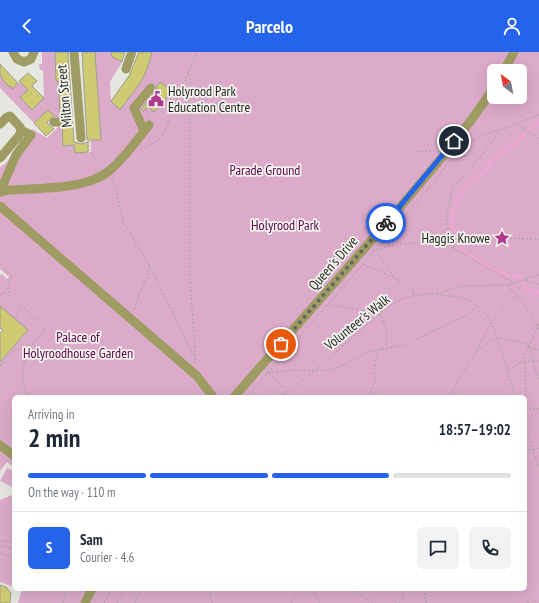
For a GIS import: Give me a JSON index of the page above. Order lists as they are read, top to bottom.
{
  "streets": {
    "street": ["Milton Street", "Queen's Drive"],
    "path": ["Volunteer's Walk"]
  },
  "parks": ["Parade Ground", "Holyrood Park", "Palace of Holyroodhouse Garden"],
  "places": {
    "public building": ["Holyrood Park Education Centre"],
    "place": ["Haggis Knowe"]
  },
  "north": "top left",
  "page": {
    "header": "Parcelo",
    "heading": ["2 min", "Arriving in", "18:57–19:02"],
    "panel": ["Sam", "Courier · 4.6"],
    "bar": "On the way · 110 m",
    "round": "S"
  }
}
